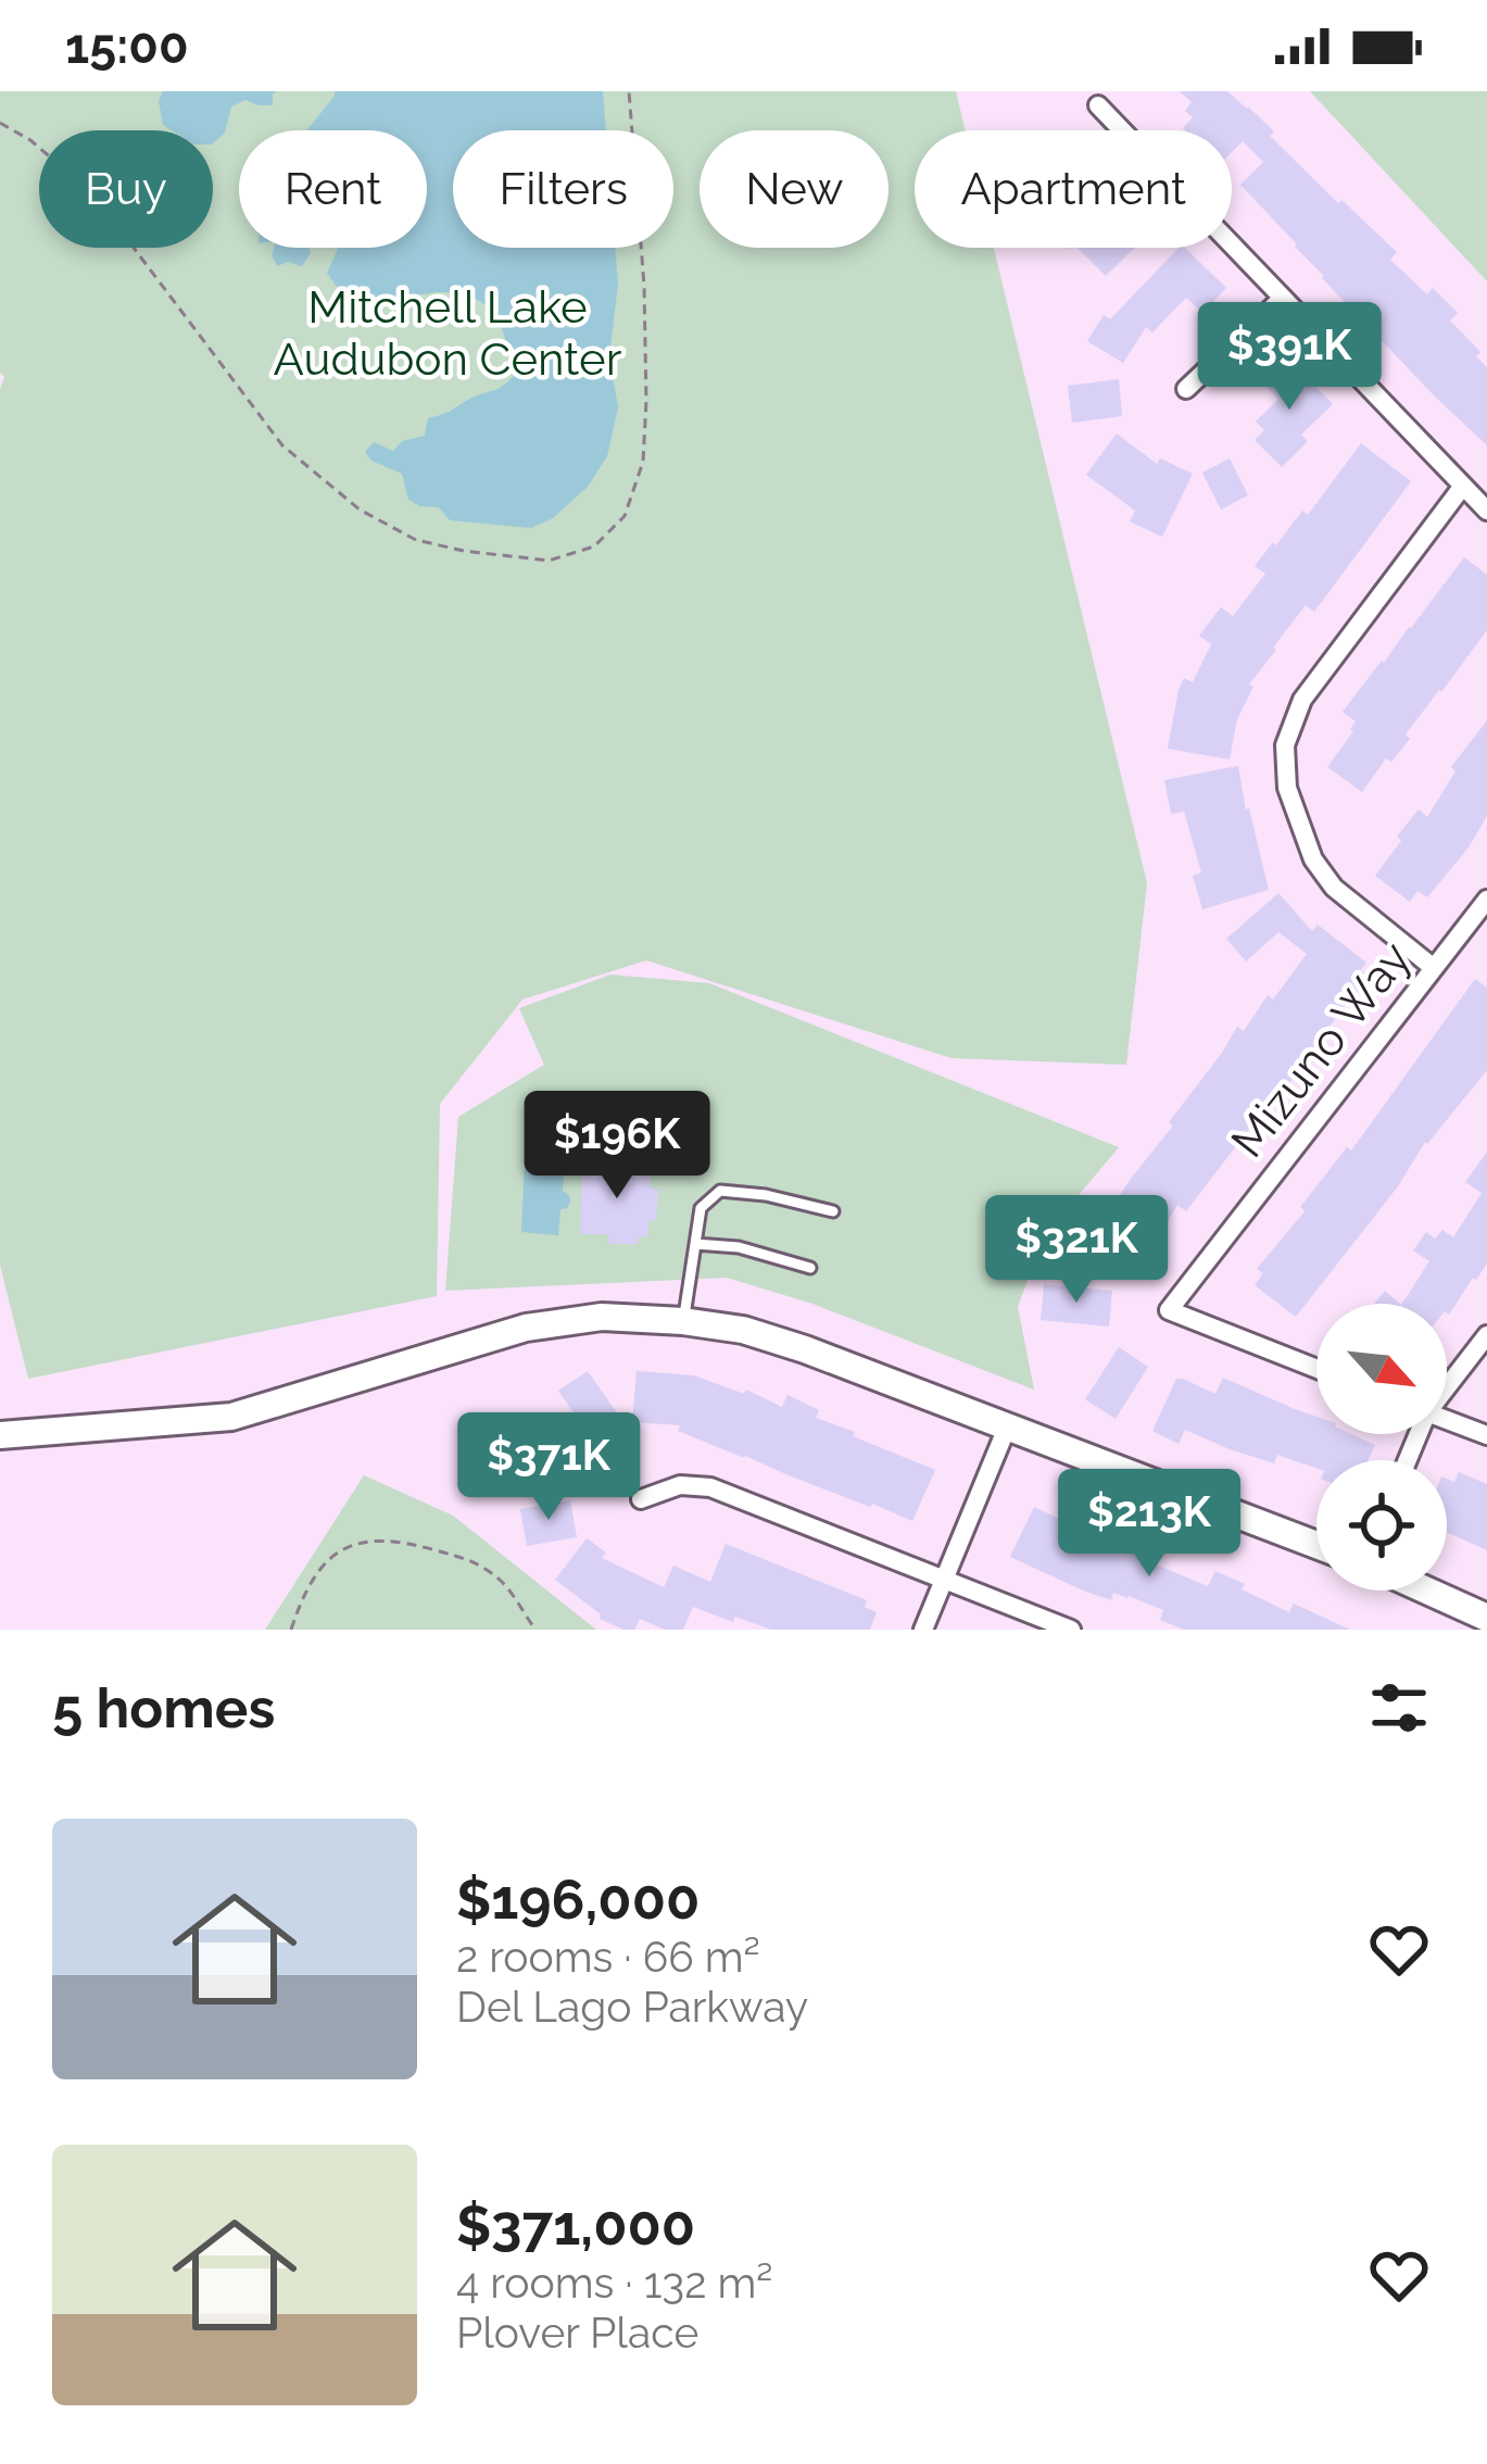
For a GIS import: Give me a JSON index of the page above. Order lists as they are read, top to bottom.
{
  "streets": {
    "street": ["Mizuno Way"]
  },
  "parks": ["Mitchell Lake Audubon Center"],
  "north": "bottom right",
  "page": {
    "status": "15:00",
    "chip": [
      "Buy",
      "Rent",
      "Filters",
      "New",
      "Apartment"
    ],
    "price": [
      "$391K",
      "$196K",
      "$321K",
      "$371K",
      "$213K"
    ],
    "heading": "5 homes",
    "list": [
      {
        "name": "$196,000",
        "note": "2 rooms · 66 m² · Del Lago Parkway"
      },
      {
        "name": "$371,000",
        "note": "4 rooms · 132 m² · Plover Place"
      }
    ]
  }
}
